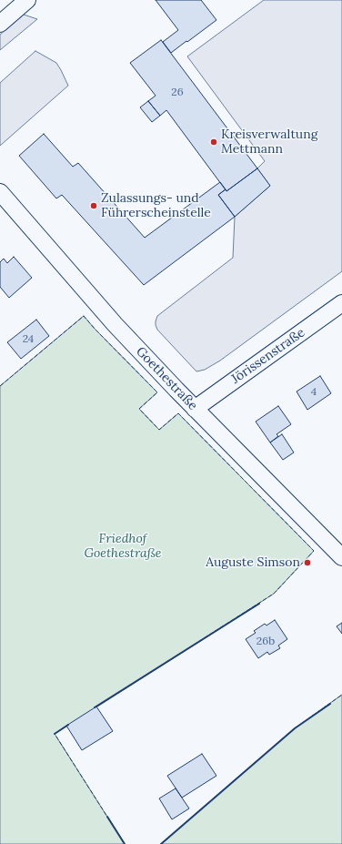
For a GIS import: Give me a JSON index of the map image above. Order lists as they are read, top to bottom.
{
  "streets": {
    "street": ["Jörissenstraße", "Goethestraße"]
  },
  "crossings": [
    ["Jörissenstraße", "Goethestraße"]
  ],
  "parks": ["Friedhof Goethestraße"],
  "places": ["Kreisverwaltung Mettmann", "Zulassungs- und Führerscheinstelle", "Auguste Simson"],
  "house_numbers": [
    "26",
    "24",
    "4",
    "26b"
  ]
}
